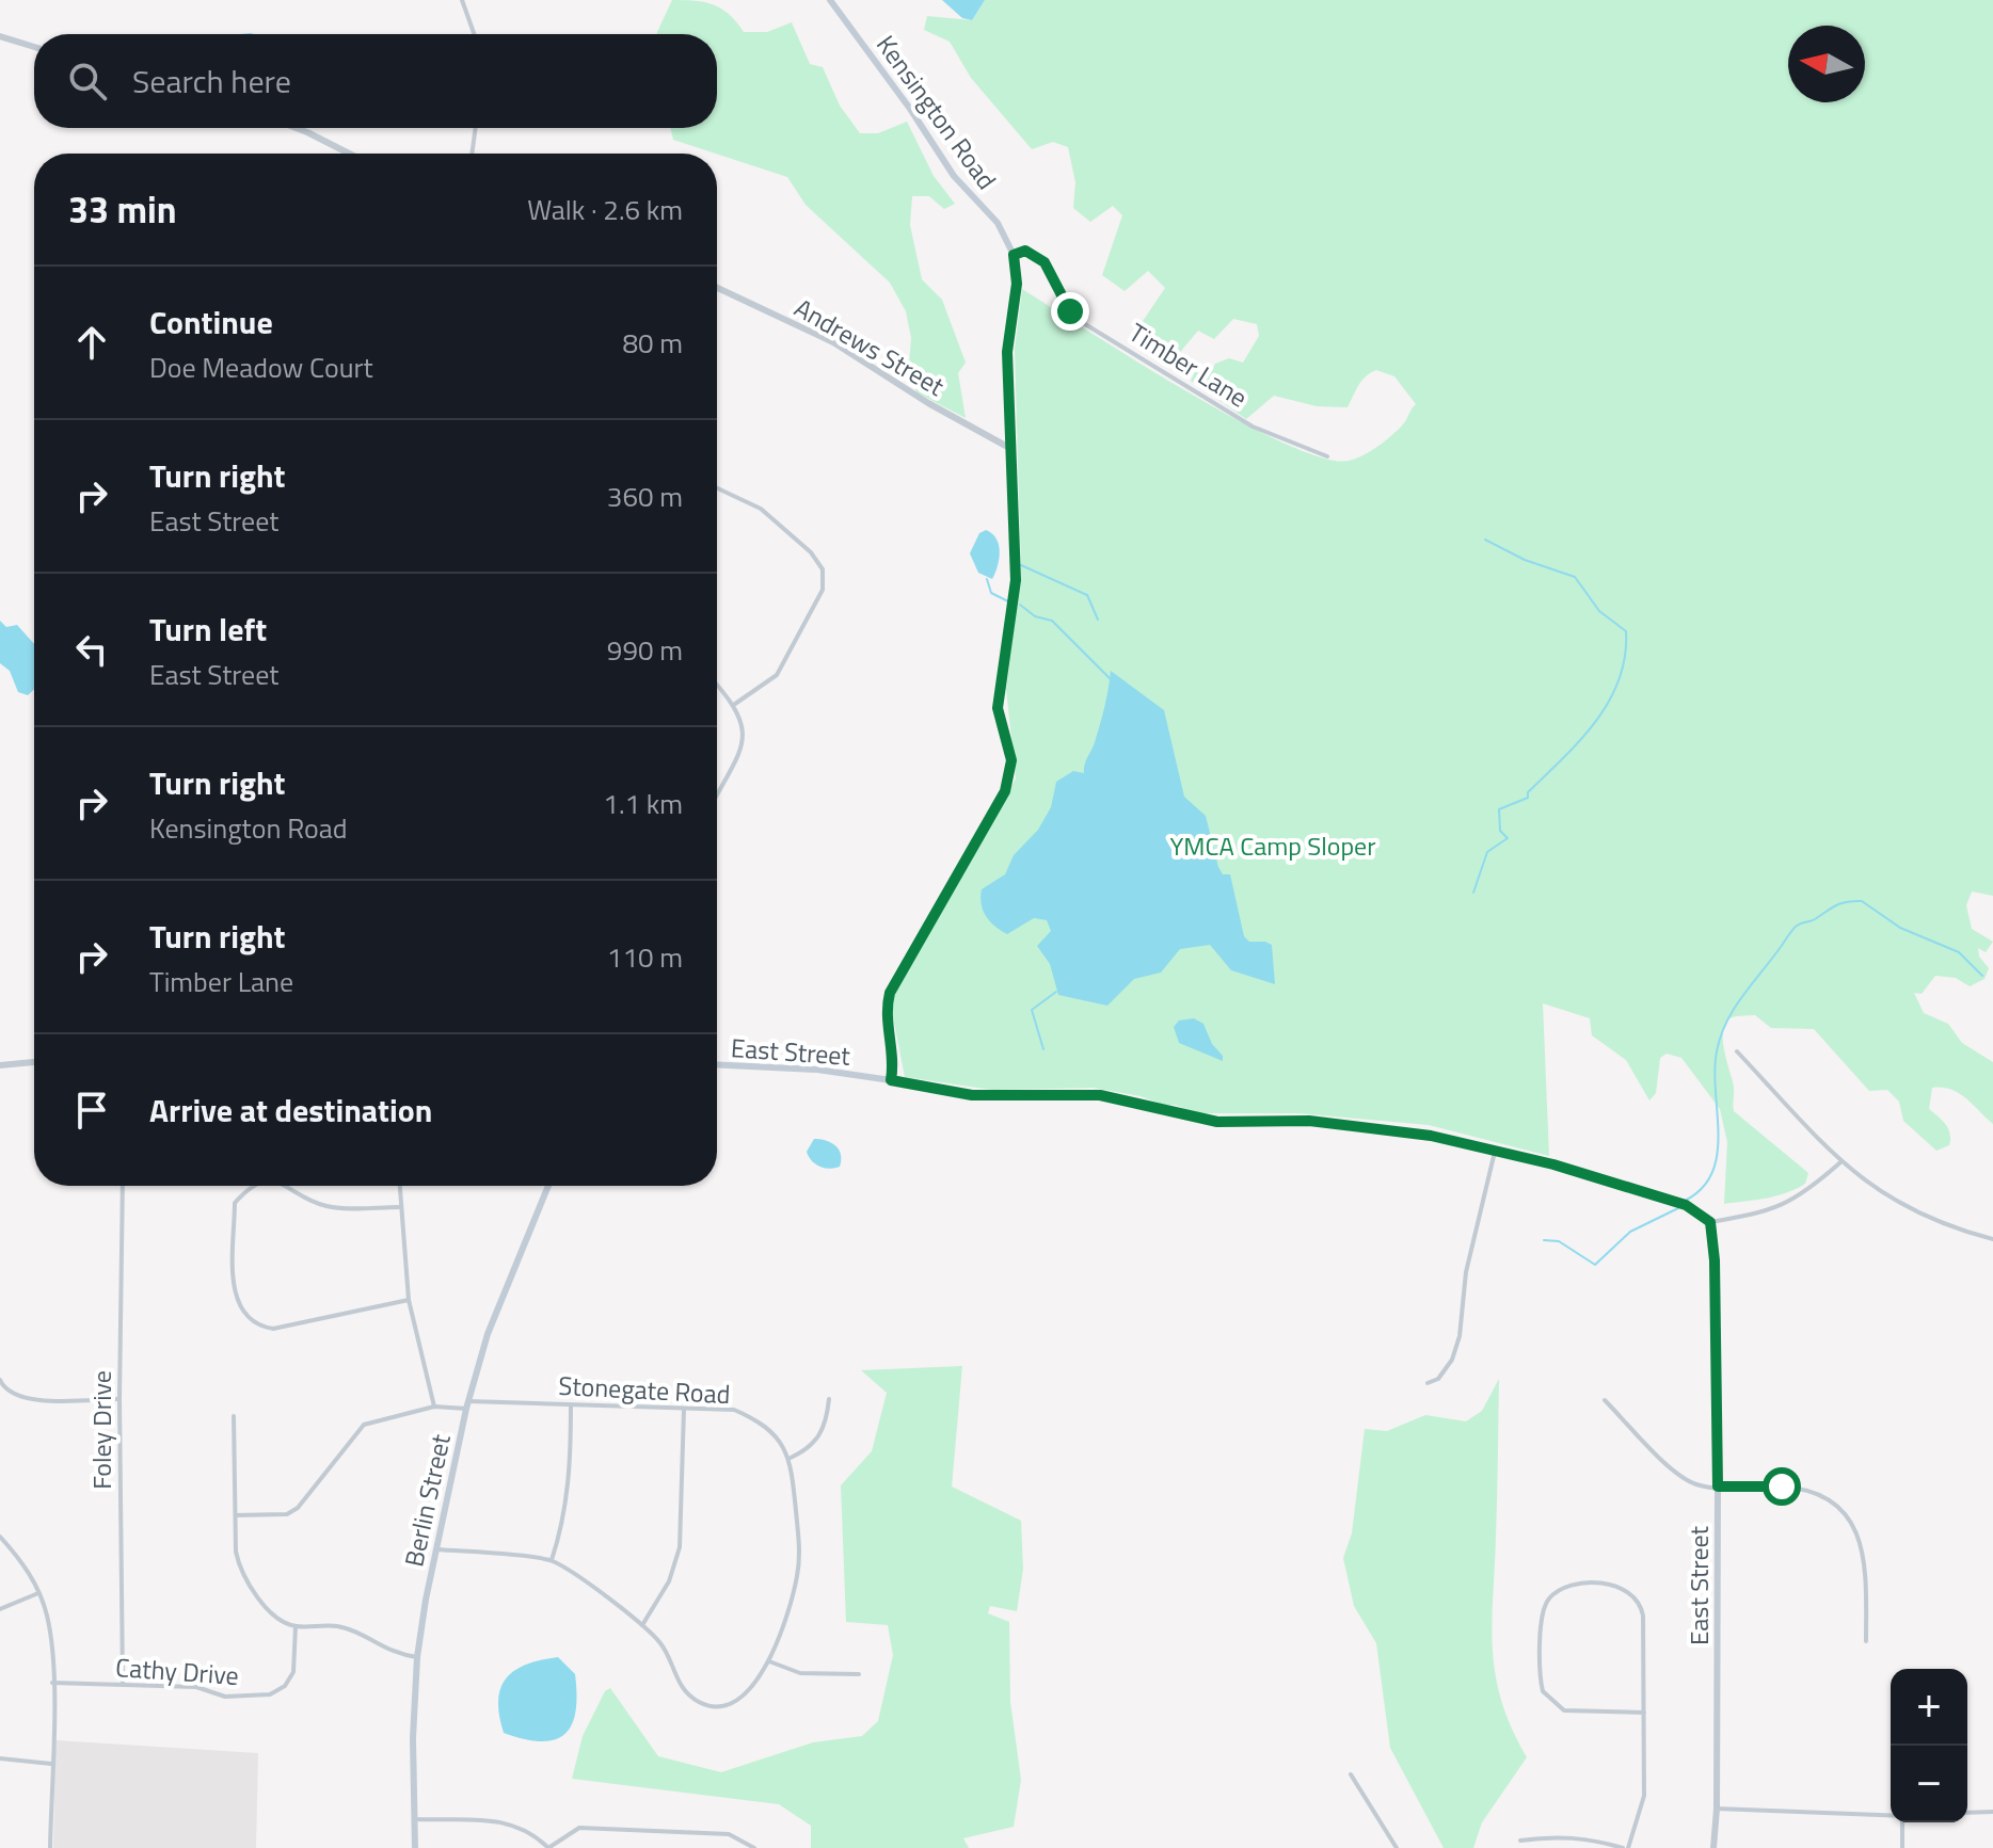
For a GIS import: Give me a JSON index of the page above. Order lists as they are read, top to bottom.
{
  "streets": {
    "main road": ["Kensington Road", "East Street", "Berlin Street"],
    "street": [
      "Andrews Street",
      "Timber Lane",
      "Stonegate Road",
      "Foley Drive",
      "Cathy Drive"
    ]
  },
  "crossings": [
    ["Kensington Road", "Andrews Street"],
    ["Kensington Road", "Timber Lane"],
    ["Kensington Road", "East Street"],
    ["Stonegate Road", "Berlin Street"],
    ["Foley Drive", "Cathy Drive"]
  ],
  "parks": ["YMCA Camp Sloper"],
  "north": "left",
  "page": {
    "search": "Search here",
    "heading": ["33 min", "Walk · 2.6 km"],
    "list": [
      ["Continue", "Doe Meadow Court", "80 m"],
      ["Turn right", "East Street", "360 m"],
      ["Turn left", "East Street", "990 m"],
      ["Turn right", "Kensington Road", "1.1 km"],
      ["Turn right", "Timber Lane", "110 m"],
      "Arrive at destination"
    ],
    "map_buttons": ["+", "−"]
  }
}
